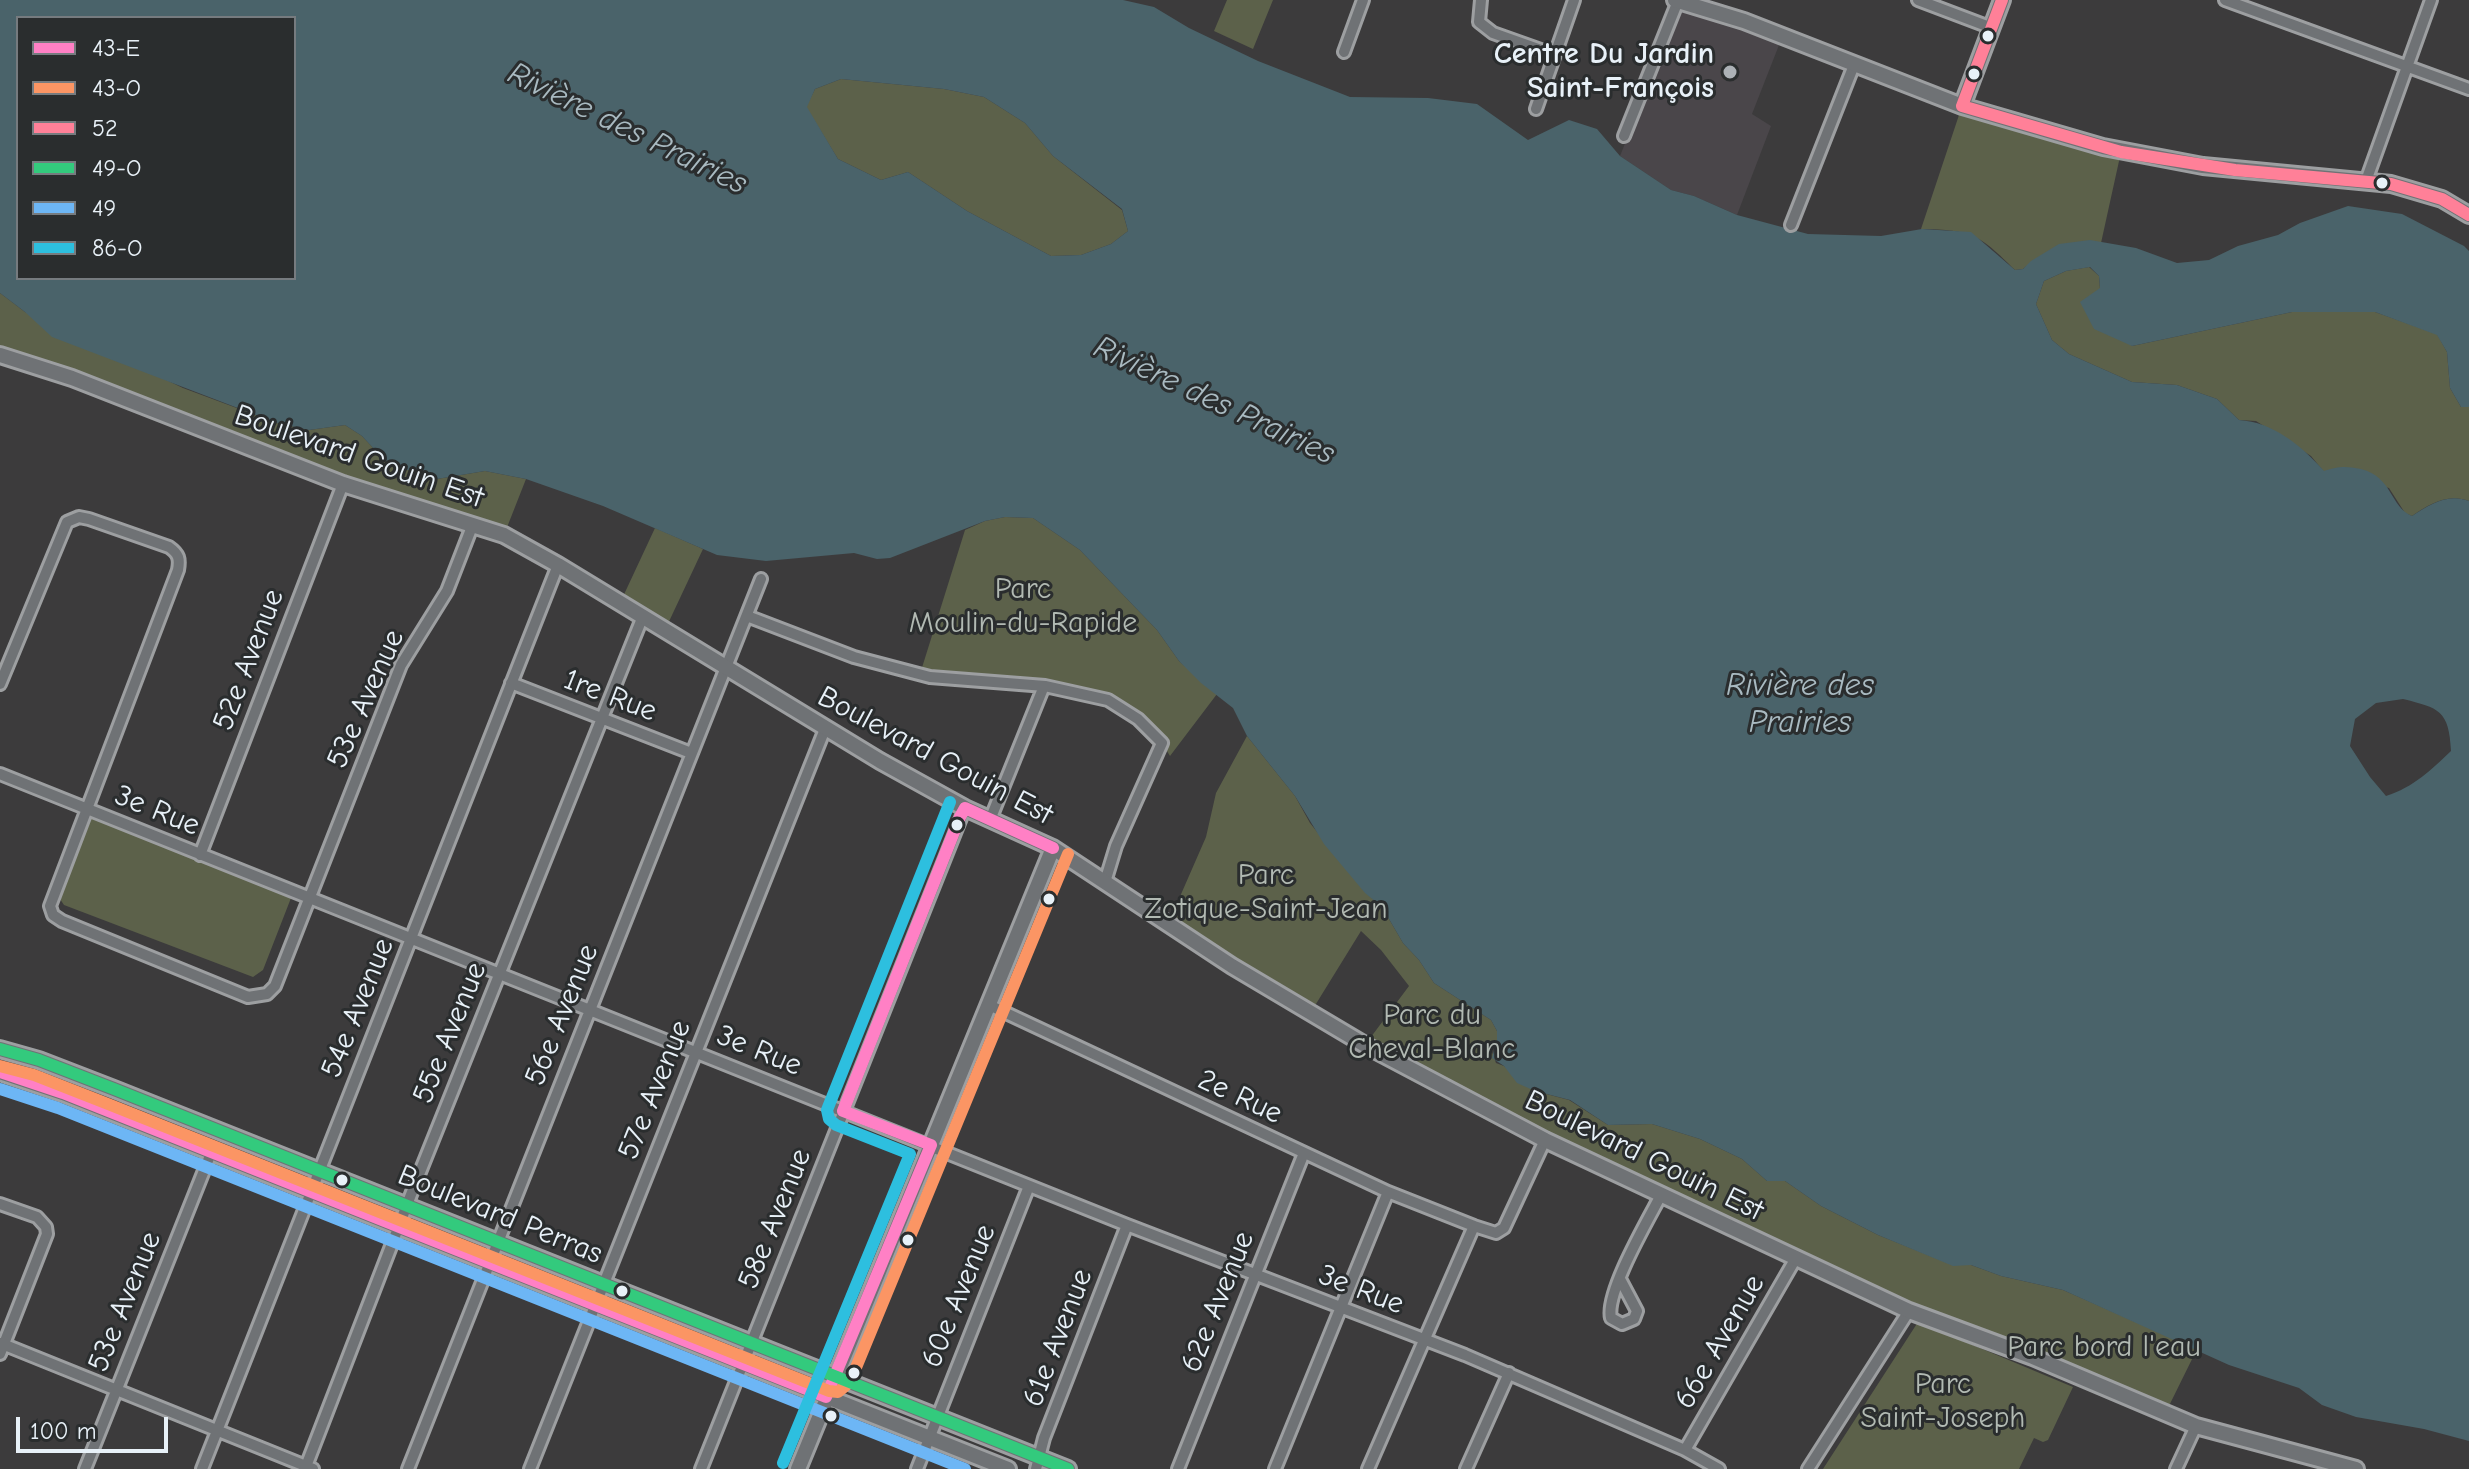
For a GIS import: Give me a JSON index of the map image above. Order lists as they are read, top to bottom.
{
  "streets": {
    "street": [
      "Boulevard Gouin Est",
      "52e Avenue",
      "1re Rue",
      "53e Avenue",
      "3e Rue",
      "54e Avenue",
      "56e Avenue",
      "55e Avenue",
      "57e Avenue",
      "2e Rue",
      "Boulevard Perras",
      "58e Avenue",
      "60e Avenue",
      "62e Avenue",
      "61e Avenue",
      "66e Avenue"
    ]
  },
  "crossings": [
    ["Boulevard Gouin Est", "52e Avenue"],
    ["Boulevard Gouin Est", "53e Avenue"],
    ["Boulevard Gouin Est", "54e Avenue"],
    ["Boulevard Gouin Est", "56e Avenue"],
    ["Boulevard Gouin Est", "55e Avenue"],
    ["Boulevard Gouin Est", "57e Avenue"],
    ["Boulevard Gouin Est", "58e Avenue"],
    ["Boulevard Gouin Est", "66e Avenue"],
    ["52e Avenue", "3e Rue"],
    ["1re Rue", "54e Avenue"],
    ["1re Rue", "56e Avenue"],
    ["1re Rue", "55e Avenue"],
    ["53e Avenue", "3e Rue"],
    ["53e Avenue", "Boulevard Perras"],
    ["3e Rue", "54e Avenue"],
    ["3e Rue", "56e Avenue"],
    ["3e Rue", "55e Avenue"],
    ["3e Rue", "57e Avenue"],
    ["3e Rue", "58e Avenue"],
    ["3e Rue", "60e Avenue"],
    ["3e Rue", "62e Avenue"],
    ["3e Rue", "61e Avenue"],
    ["3e Rue", "66e Avenue"],
    ["54e Avenue", "Boulevard Perras"],
    ["56e Avenue", "Boulevard Perras"],
    ["55e Avenue", "Boulevard Perras"],
    ["57e Avenue", "Boulevard Perras"],
    ["2e Rue", "62e Avenue"],
    ["Boulevard Perras", "58e Avenue"],
    ["Boulevard Perras", "60e Avenue"],
    ["Boulevard Perras", "61e Avenue"]
  ],
  "water": ["Rivière des Prairies"],
  "parks": [
    "Parc Moulin-du-Rapide",
    "Parc Zotique-Saint-Jean",
    "Parc du Cheval-Blanc",
    "Parc bord l'eau",
    "Parc Saint-Joseph"
  ],
  "places": ["Centre Du Jardin Saint-François"],
  "lines": [
    "transit line 52",
    "transit line 86-O",
    "transit line 43-E",
    "transit line 43-O",
    "transit line 49-O",
    "transit line 49"
  ],
  "legend": [
    "43-E",
    "43-O",
    "52",
    "49-O",
    "49",
    "86-O"
  ],
  "scale_bar": "100 m"
}
